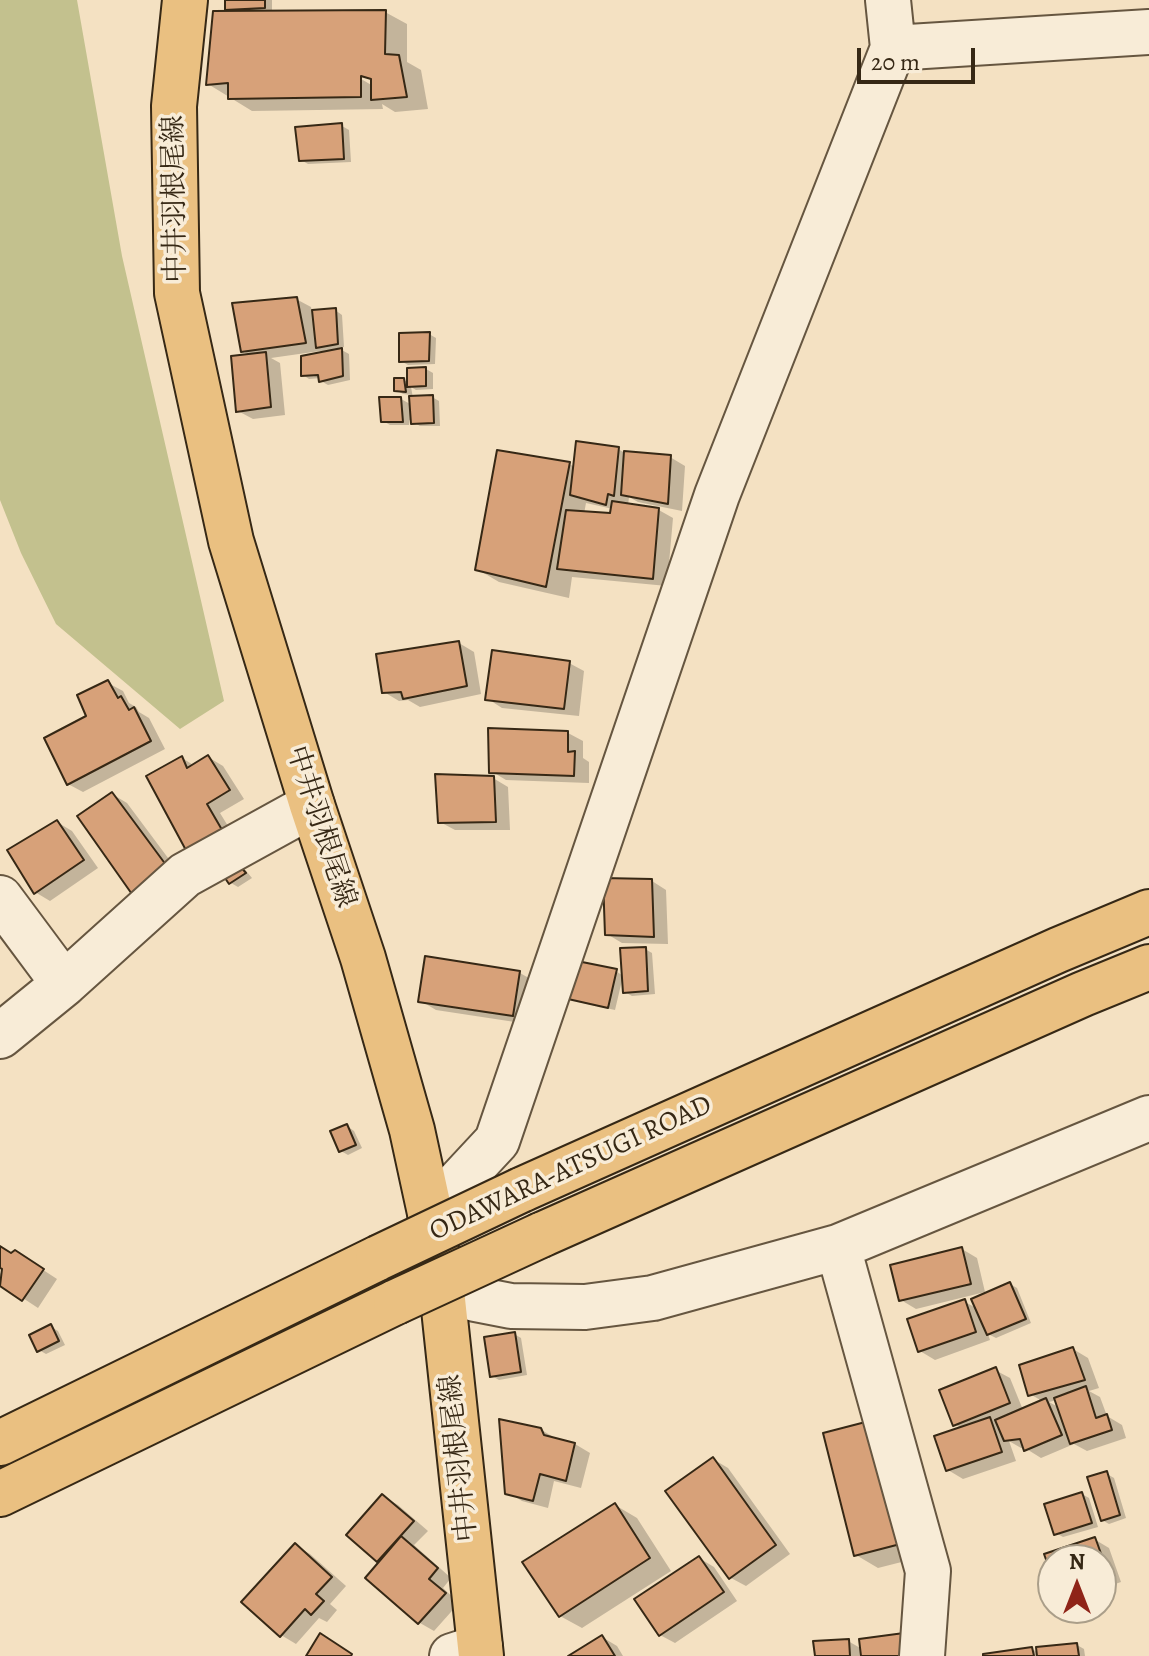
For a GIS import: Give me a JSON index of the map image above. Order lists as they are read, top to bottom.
{
  "streets": {
    "main road": ["中井羽根尾線", "ODAWARA-ATSUGI ROAD"]
  },
  "scale_bar": "20 m",
  "north": "top"
}
